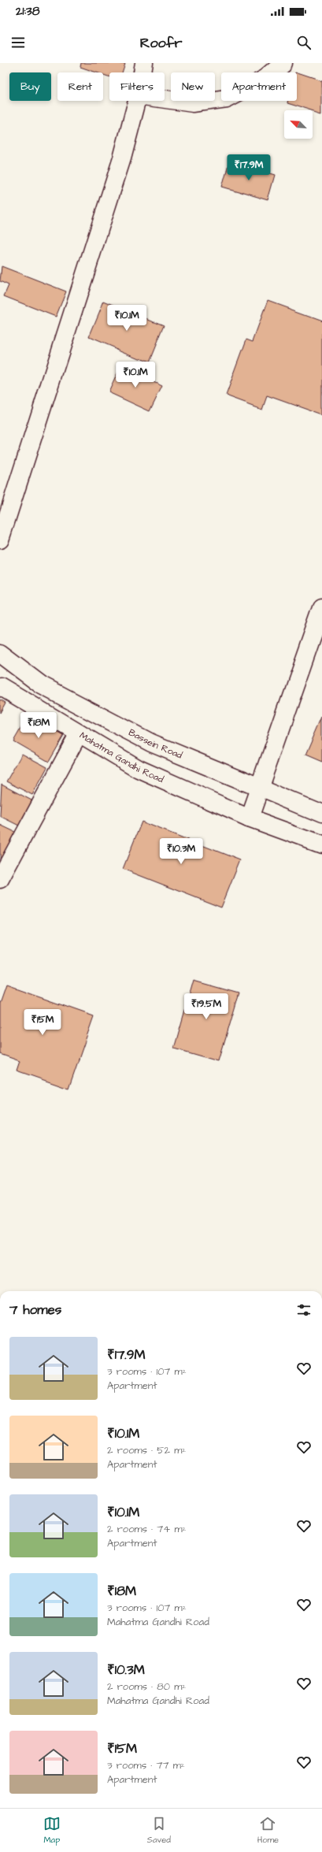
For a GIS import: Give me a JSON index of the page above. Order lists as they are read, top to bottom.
{
  "streets": {
    "main road": ["Bassein Road", "Mahatma Gandhi Road"]
  },
  "north": "top left",
  "page": {
    "status": "21:38",
    "header": "Roofr",
    "chip": [
      "Buy",
      "Rent",
      "Filters",
      "New",
      "Apartment"
    ],
    "price": [
      "₹17.9M",
      "₹10.1M",
      "₹10.1M",
      "₹18M",
      "₹10.3M",
      "₹19.5M",
      "₹15M"
    ],
    "heading": "7 homes",
    "list": [
      {
        "name": "₹17.9M",
        "note": "3 rooms · 107 m² · Apartment"
      },
      {
        "name": "₹10.1M",
        "note": "2 rooms · 52 m² · Apartment"
      },
      {
        "name": "₹10.1M",
        "note": "2 rooms · 74 m² · Apartment"
      },
      {
        "name": "₹18M",
        "note": "3 rooms · 107 m² · Mahatma Gandhi Road"
      },
      {
        "name": "₹10.3M",
        "note": "2 rooms · 80 m² · Mahatma Gandhi Road"
      },
      {
        "name": "₹15M",
        "note": "3 rooms · 77 m² · Apartment"
      }
    ],
    "tabs": ["Map", "Saved", "Home"]
  }
}
